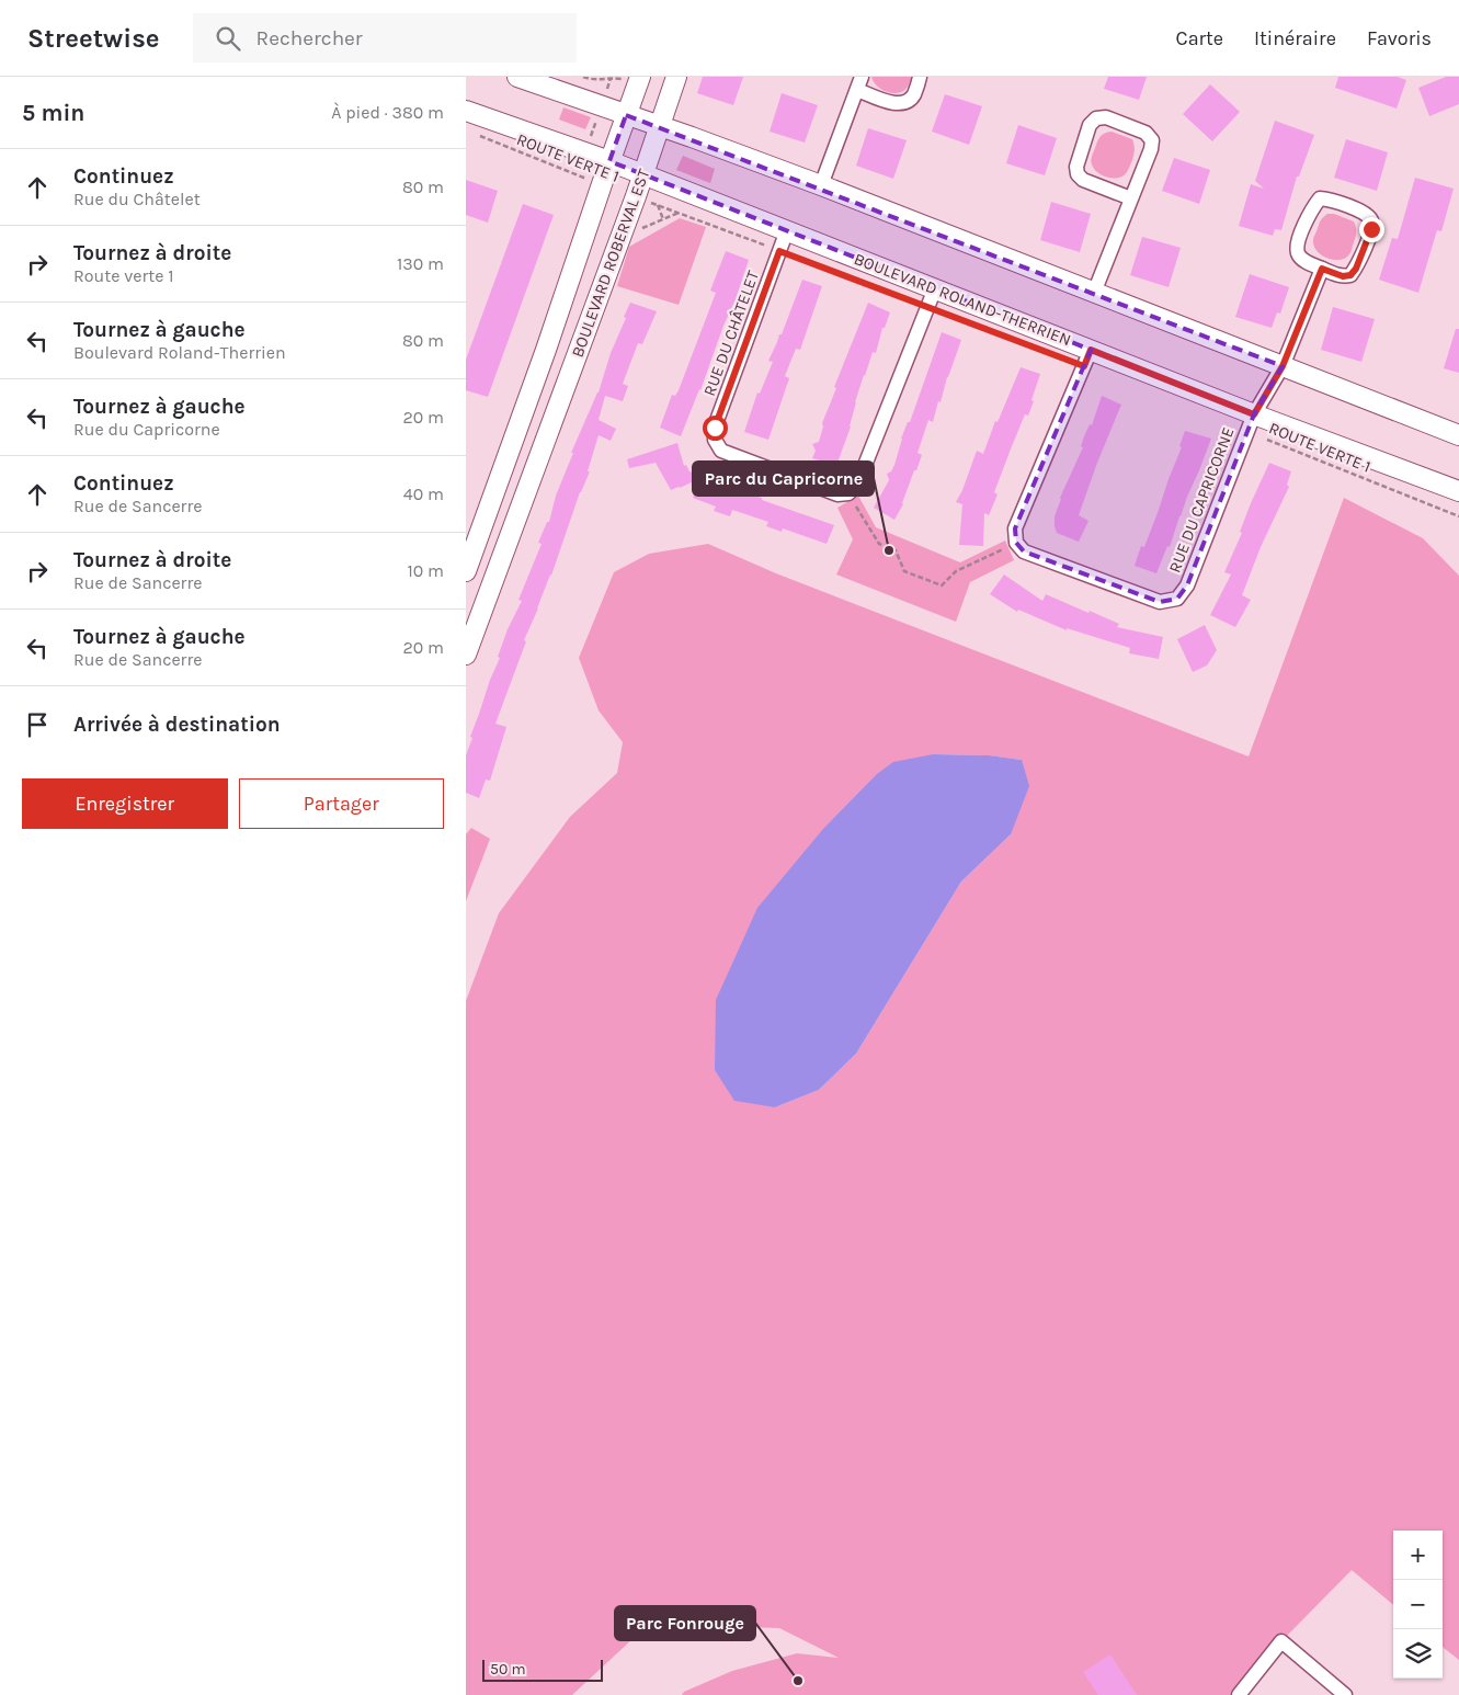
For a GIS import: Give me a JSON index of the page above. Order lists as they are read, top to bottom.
{
  "streets": {
    "main road": ["BOULEVARD ROBERVAL EST", "BOULEVARD ROLAND-THERRIEN"],
    "street": ["RUE DU CHÂTELET", "RUE DU CAPRICORNE"],
    "path": ["ROUTE VERTE 1"]
  },
  "crossings": [
    ["ROUTE VERTE 1", "BOULEVARD ROBERVAL EST"],
    ["ROUTE VERTE 1", "BOULEVARD ROLAND-THERRIEN"],
    ["ROUTE VERTE 1", "RUE DU CHÂTELET"],
    ["ROUTE VERTE 1", "RUE DU CAPRICORNE"],
    ["BOULEVARD ROBERVAL EST", "BOULEVARD ROLAND-THERRIEN"],
    ["BOULEVARD ROLAND-THERRIEN", "RUE DU CHÂTELET"],
    ["BOULEVARD ROLAND-THERRIEN", "RUE DU CAPRICORNE"]
  ],
  "places": ["Parc du Capricorne", "Parc Fonrouge"],
  "scale_bar": "50 m",
  "page": {
    "header": "Streetwise",
    "search": "Rechercher",
    "nav": ["Carte", "Itinéraire", "Favoris"],
    "heading": ["5 min", "À pied · 380 m"],
    "list": [
      ["Continuez", "Rue du Châtelet", "80 m"],
      ["Tournez à droite", "Route verte 1", "130 m"],
      ["Tournez à gauche", "Boulevard Roland-Therrien", "80 m"],
      ["Tournez à gauche", "Rue du Capricorne", "20 m"],
      ["Continuez", "Rue de Sancerre", "40 m"],
      ["Tournez à droite", "Rue de Sancerre", "10 m"],
      ["Tournez à gauche", "Rue de Sancerre", "20 m"],
      "Arrivée à destination"
    ],
    "buttons": ["Enregistrer", "Partager"],
    "map_buttons": ["+", "−"],
    "scale": "50 m"
  }
}
